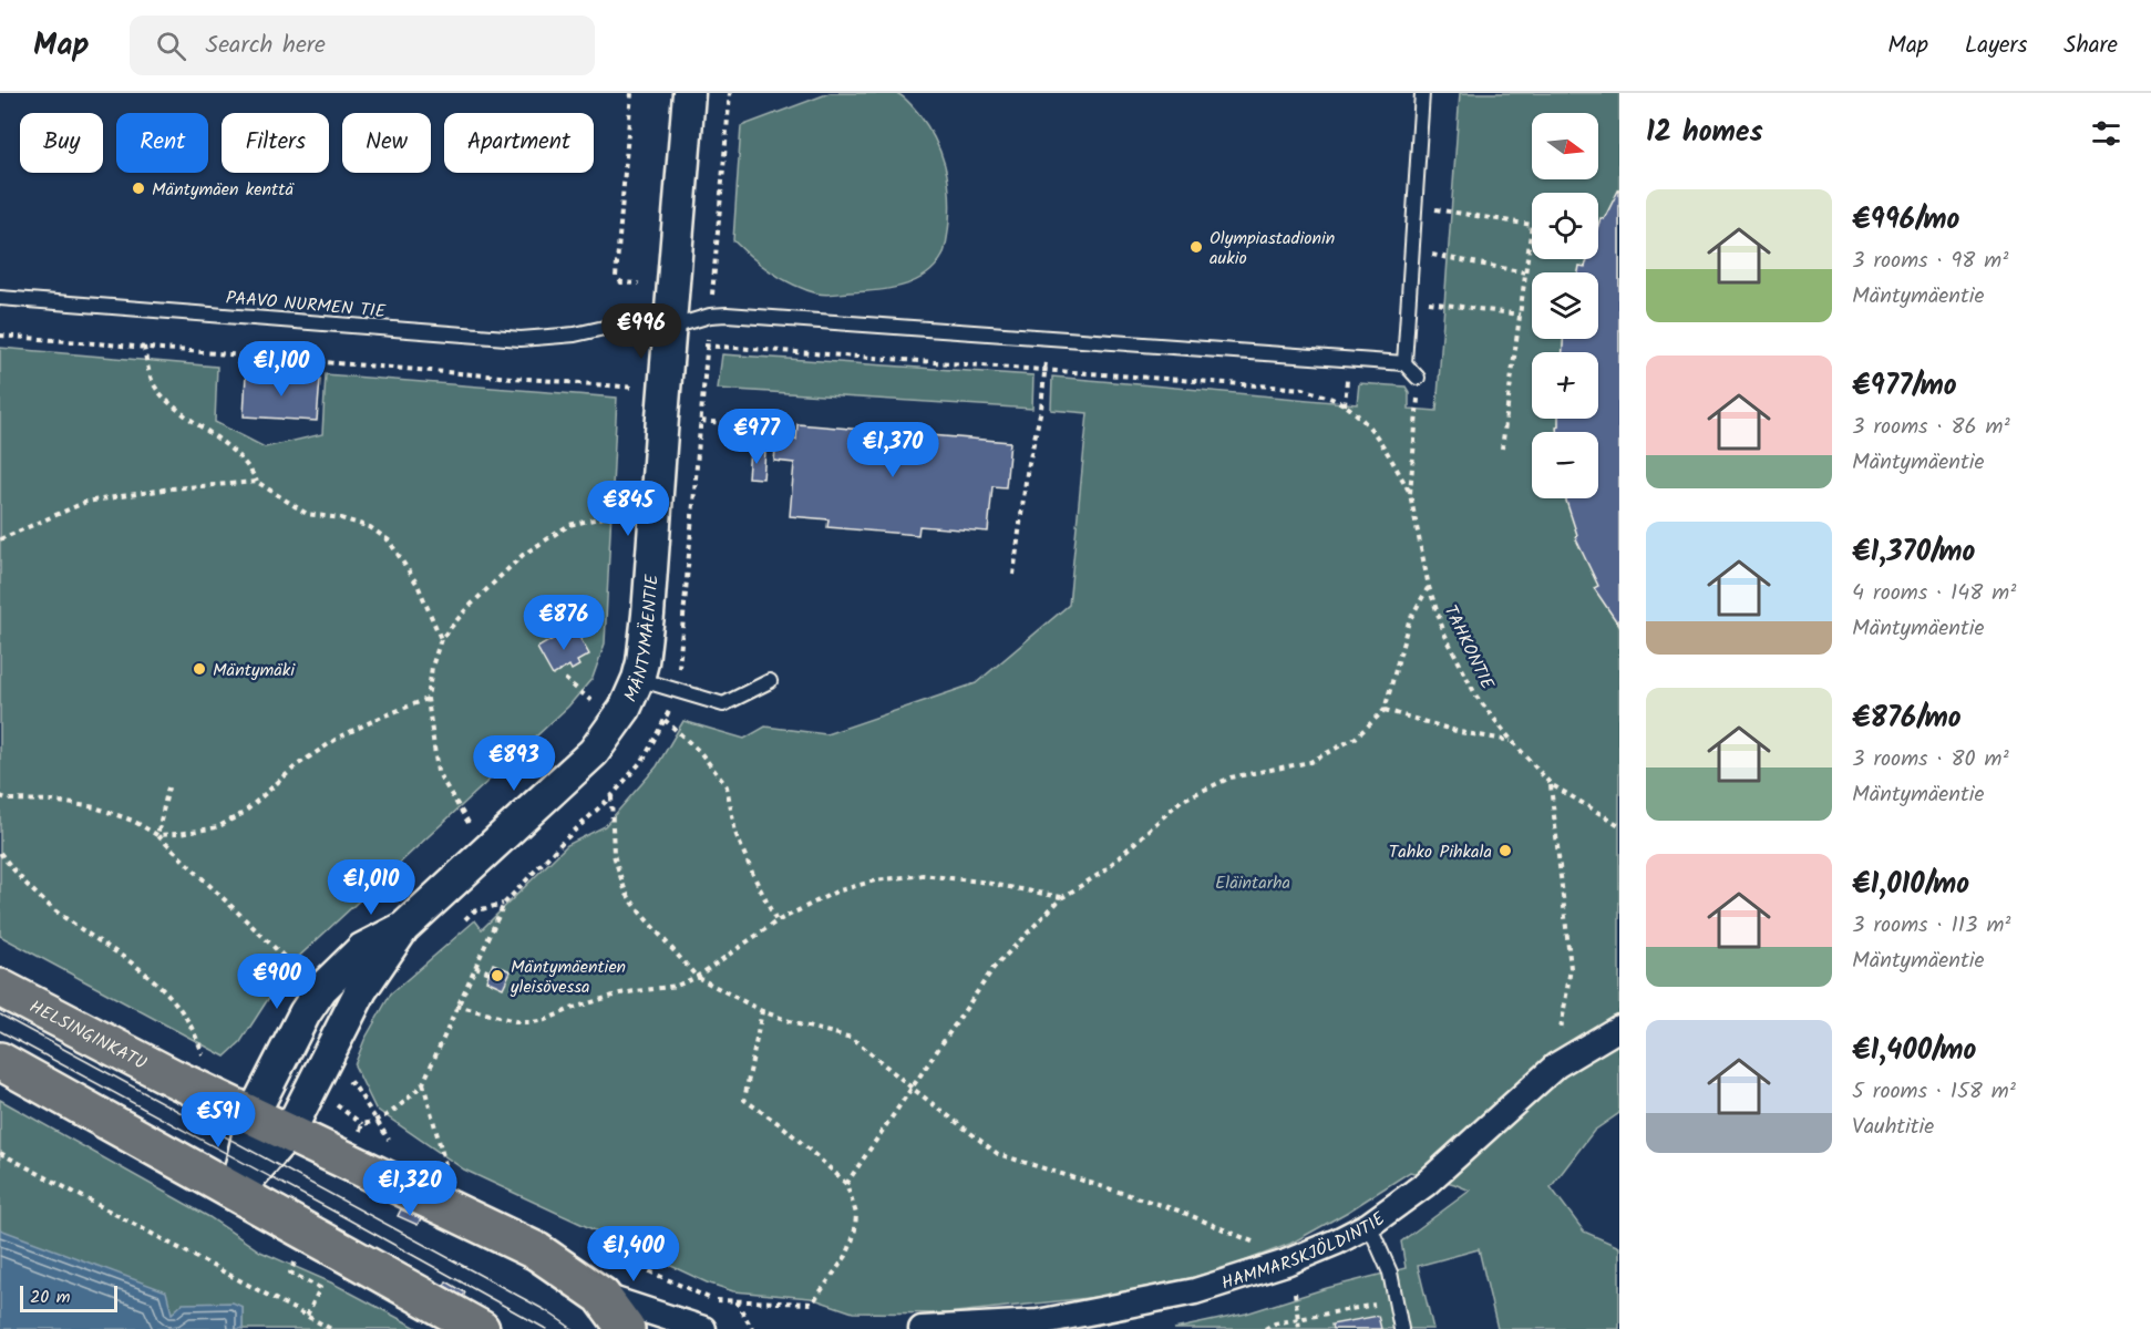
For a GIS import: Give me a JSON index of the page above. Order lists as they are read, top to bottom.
{
  "streets": {
    "main road": ["HELSINGINKATU"],
    "street": ["MÄNTYMÄENTIE", "HAMMARSKJÖLDINTIE"],
    "lane": ["PAAVO NURMEN TIE"],
    "path": ["TAHKONTIE"]
  },
  "crossings": [
    ["PAAVO NURMEN TIE", "MÄNTYMÄENTIE"],
    ["MÄNTYMÄENTIE", "HELSINGINKATU"]
  ],
  "parks": ["Eläintarha"],
  "places": [
    "Mäntymäen kenttä",
    "Olympiastadionin aukio",
    "Mäntymäki",
    "Tahko Pihkala",
    "Mäntymäentien yleisövessa"
  ],
  "scale_bar": "20 m",
  "north": "right",
  "page": {
    "header": "Map",
    "search": "Search here",
    "nav": ["Map", "Layers", "Share"],
    "heading": "12 homes",
    "map_buttons": ["+", "−"],
    "chip": [
      "Buy",
      "Rent",
      "Filters",
      "New",
      "Apartment"
    ],
    "list": [
      {
        "name": "€996/mo",
        "note": "3 rooms · 98 m² · Mäntymäentie"
      },
      {
        "name": "€977/mo",
        "note": "3 rooms · 86 m² · Mäntymäentie"
      },
      {
        "name": "€1,370/mo",
        "note": "4 rooms · 148 m² · Mäntymäentie"
      },
      {
        "name": "€876/mo",
        "note": "3 rooms · 80 m² · Mäntymäentie"
      },
      {
        "name": "€1,010/mo",
        "note": "3 rooms · 113 m² · Mäntymäentie"
      },
      {
        "name": "€1,400/mo",
        "note": "5 rooms · 158 m² · Vauhtitie"
      }
    ],
    "price": [
      "€996",
      "€1,100",
      "€977",
      "€1,370",
      "€845",
      "€876",
      "€893",
      "€1,010",
      "€900",
      "€591",
      "€1,320",
      "€1,400"
    ],
    "scale": "20 m"
  }
}
